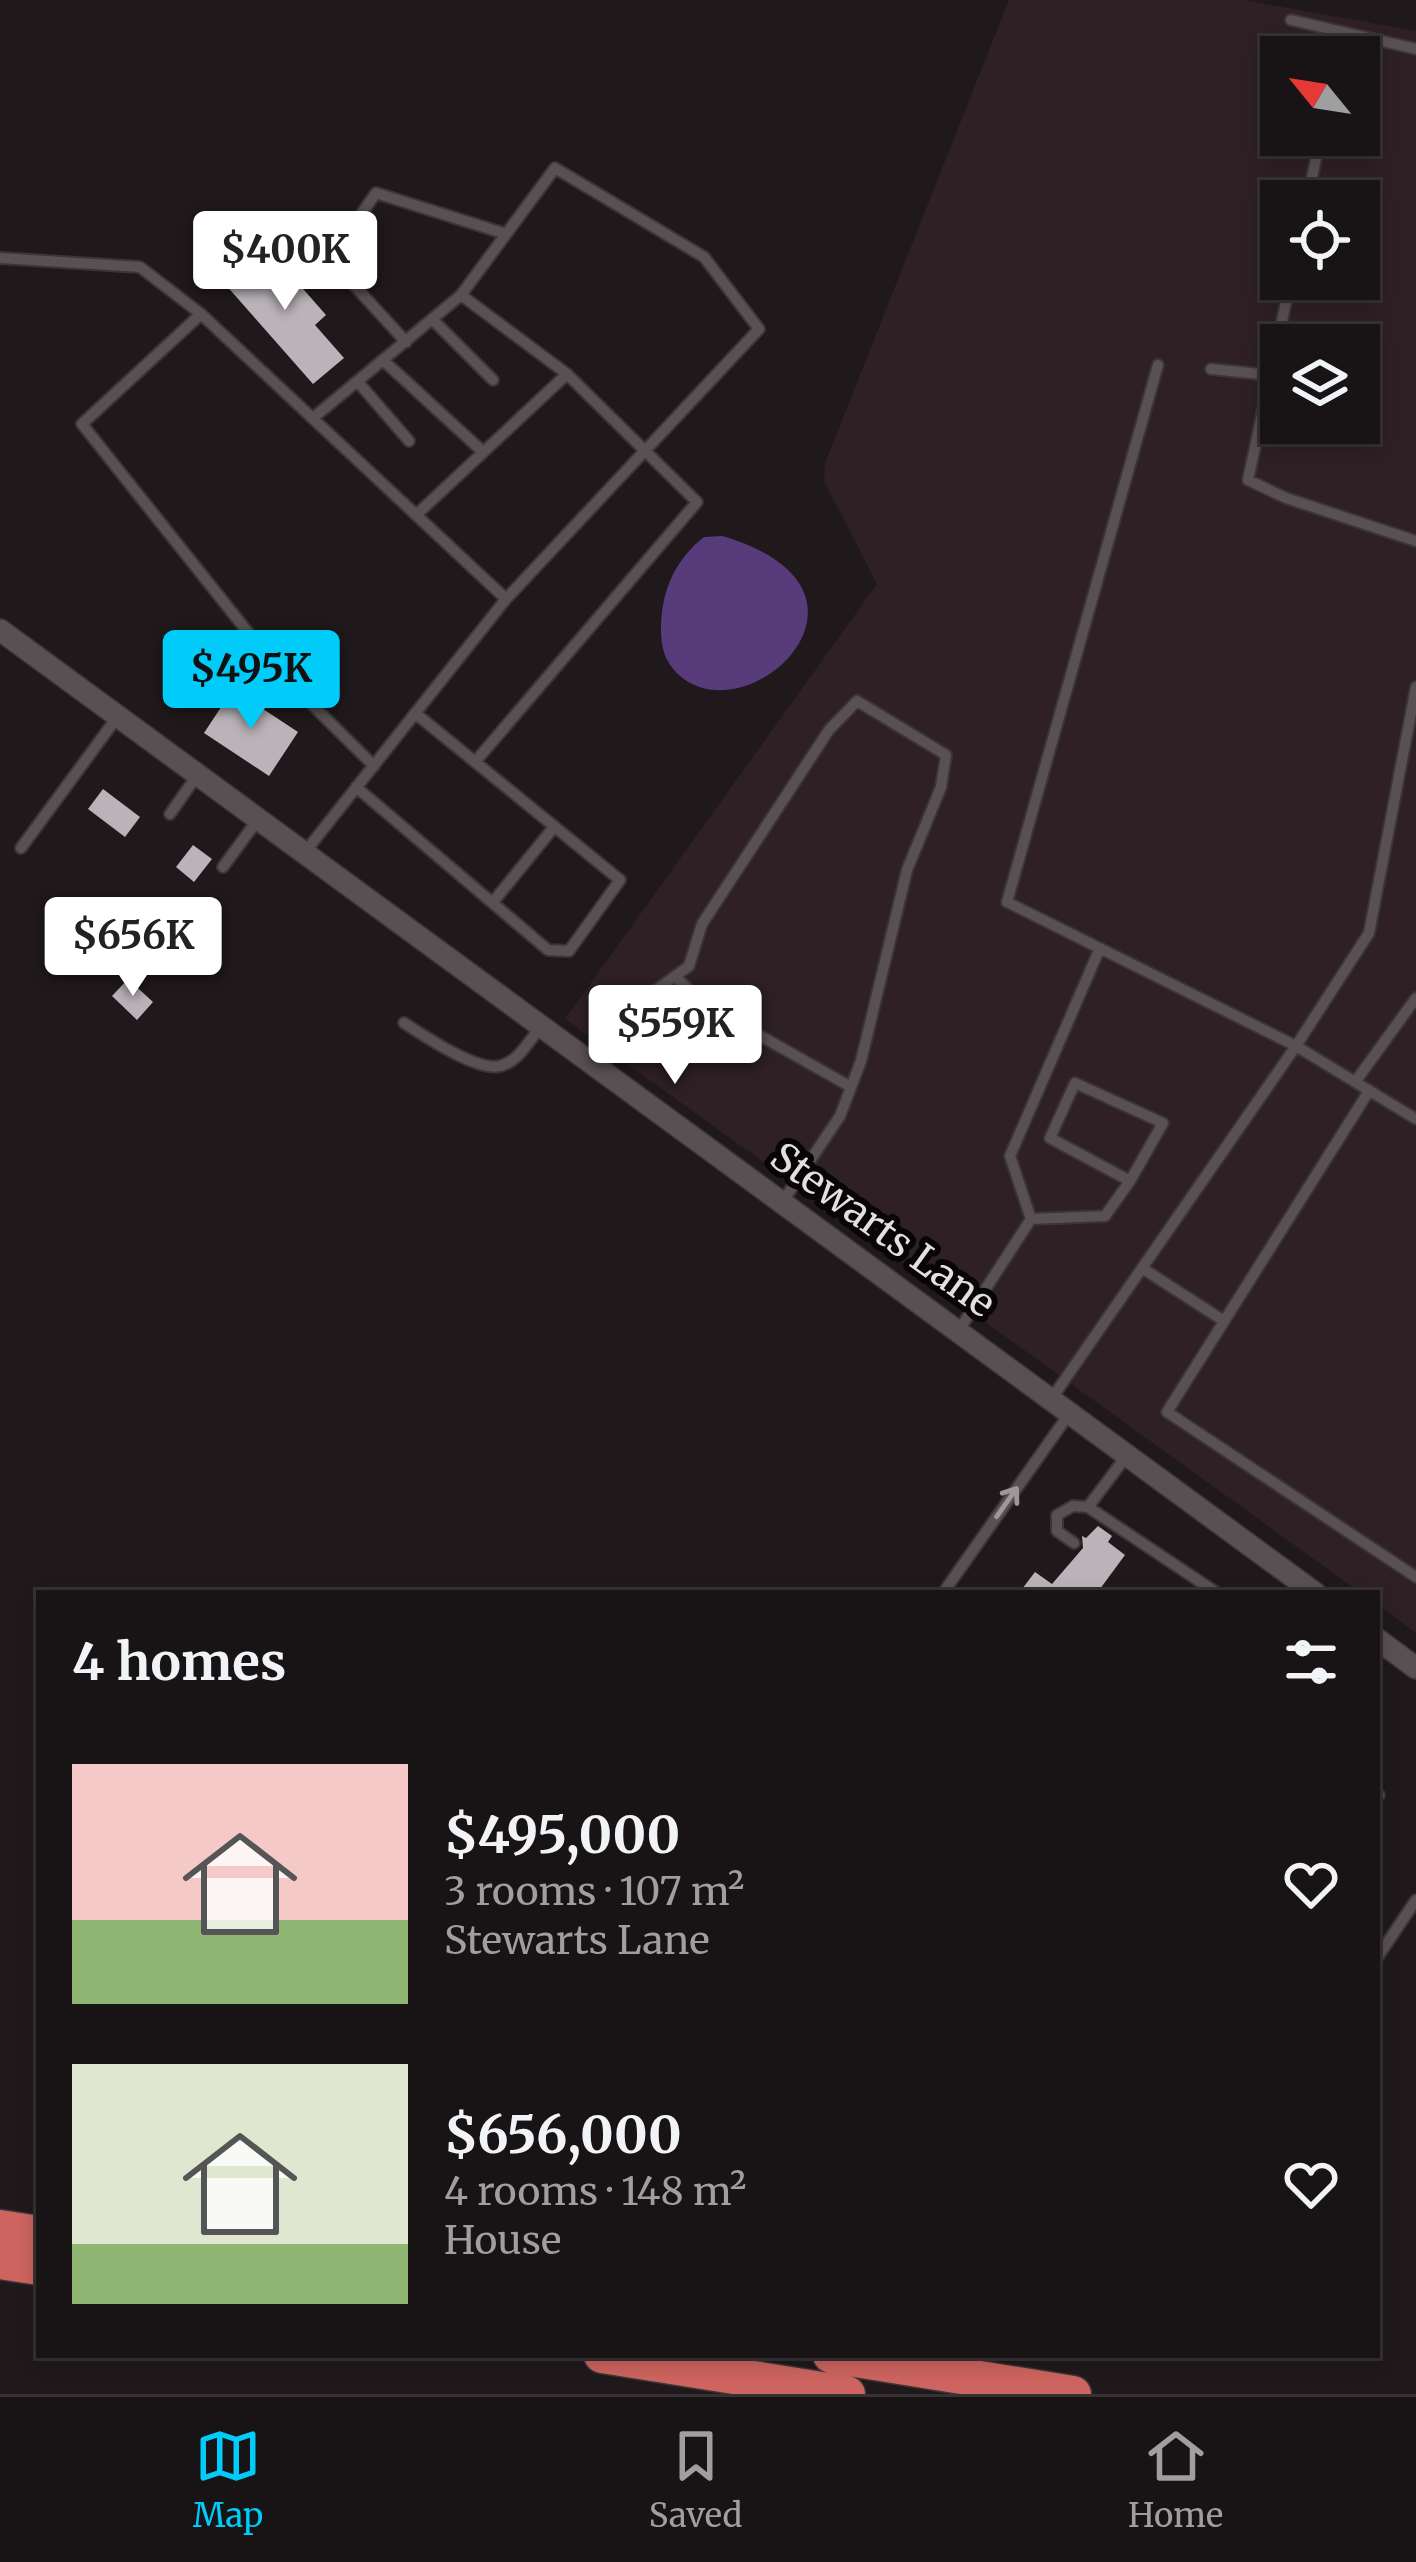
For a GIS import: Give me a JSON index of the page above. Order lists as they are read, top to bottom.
{
  "streets": {
    "street": ["Stewarts Lane"]
  },
  "north": "top left",
  "page": {
    "price": [
      "$400K",
      "$495K",
      "$656K",
      "$559K"
    ],
    "heading": "4 homes",
    "list": [
      {
        "name": "$495,000",
        "note": "3 rooms · 107 m² · Stewarts Lane"
      },
      {
        "name": "$656,000",
        "note": "4 rooms · 148 m² · House"
      }
    ],
    "tabs": ["Map", "Saved", "Home"]
  }
}
